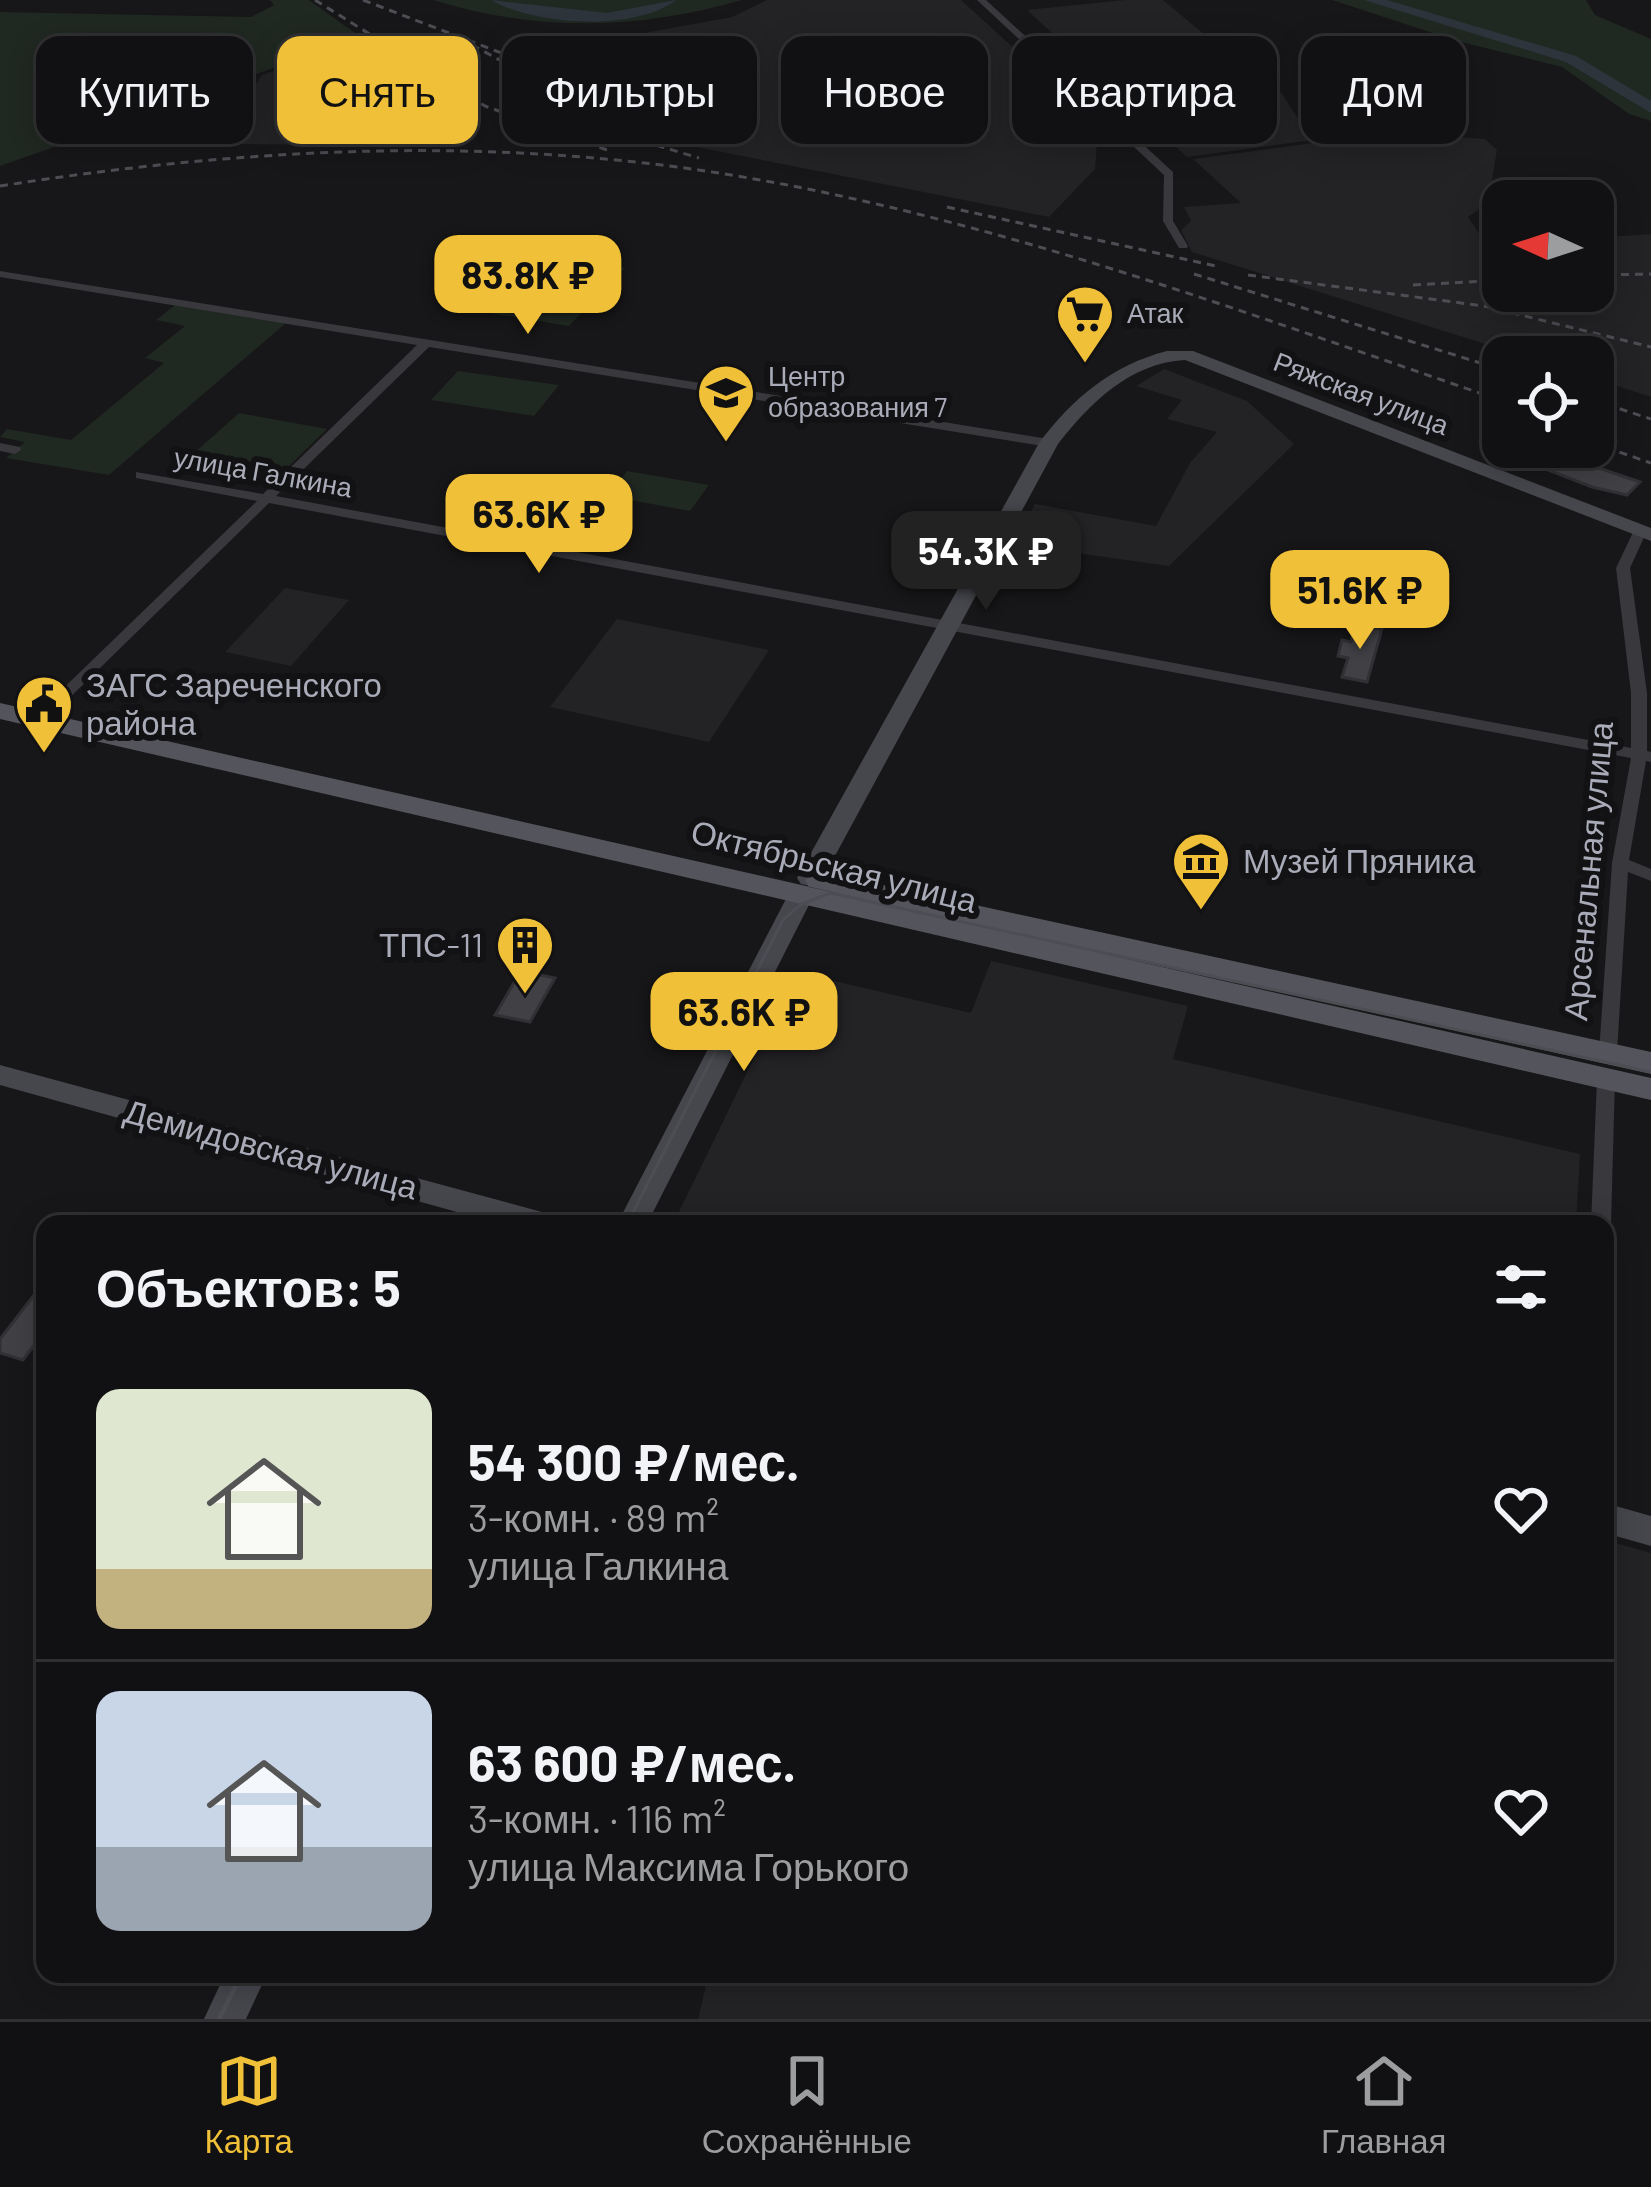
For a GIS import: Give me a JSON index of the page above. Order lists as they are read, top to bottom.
{
  "streets": {
    "main road": ["Октябрьская улица"],
    "street": [
      "Ряжская улица",
      "улица Галкина",
      "Арсенальная улица",
      "Демидовская улица"
    ]
  },
  "crossings": [
    ["Ряжская улица", "Арсенальная улица"],
    ["улица Галкина", "Арсенальная улица"],
    ["Октябрьская улица", "Арсенальная улица"]
  ],
  "places": {
    "supermarket": ["Атак"],
    "school or university": ["Центр образования 7"],
    "public building": ["ЗАГС Зареченского района"],
    "museum": ["Музей Пряника"],
    "building": ["ТПС-11"]
  },
  "north": "left",
  "page": {
    "chip": [
      "Купить",
      "Снять",
      "Фильтры",
      "Новое",
      "Квартира",
      "Дом"
    ],
    "price": [
      "83.8K ₽",
      "63.6K ₽",
      "54.3K ₽",
      "51.6K ₽",
      "63.6K ₽"
    ],
    "heading": "Объектов: 5",
    "list": [
      {
        "name": "54 300 ₽/мес.",
        "note": "3-комн. · 89 m² · улица Галкина"
      },
      {
        "name": "63 600 ₽/мес.",
        "note": "3-комн. · 116 m² · улица Максима Горького"
      }
    ],
    "tabs": ["Карта", "Сохранённые", "Главная"]
  }
}
